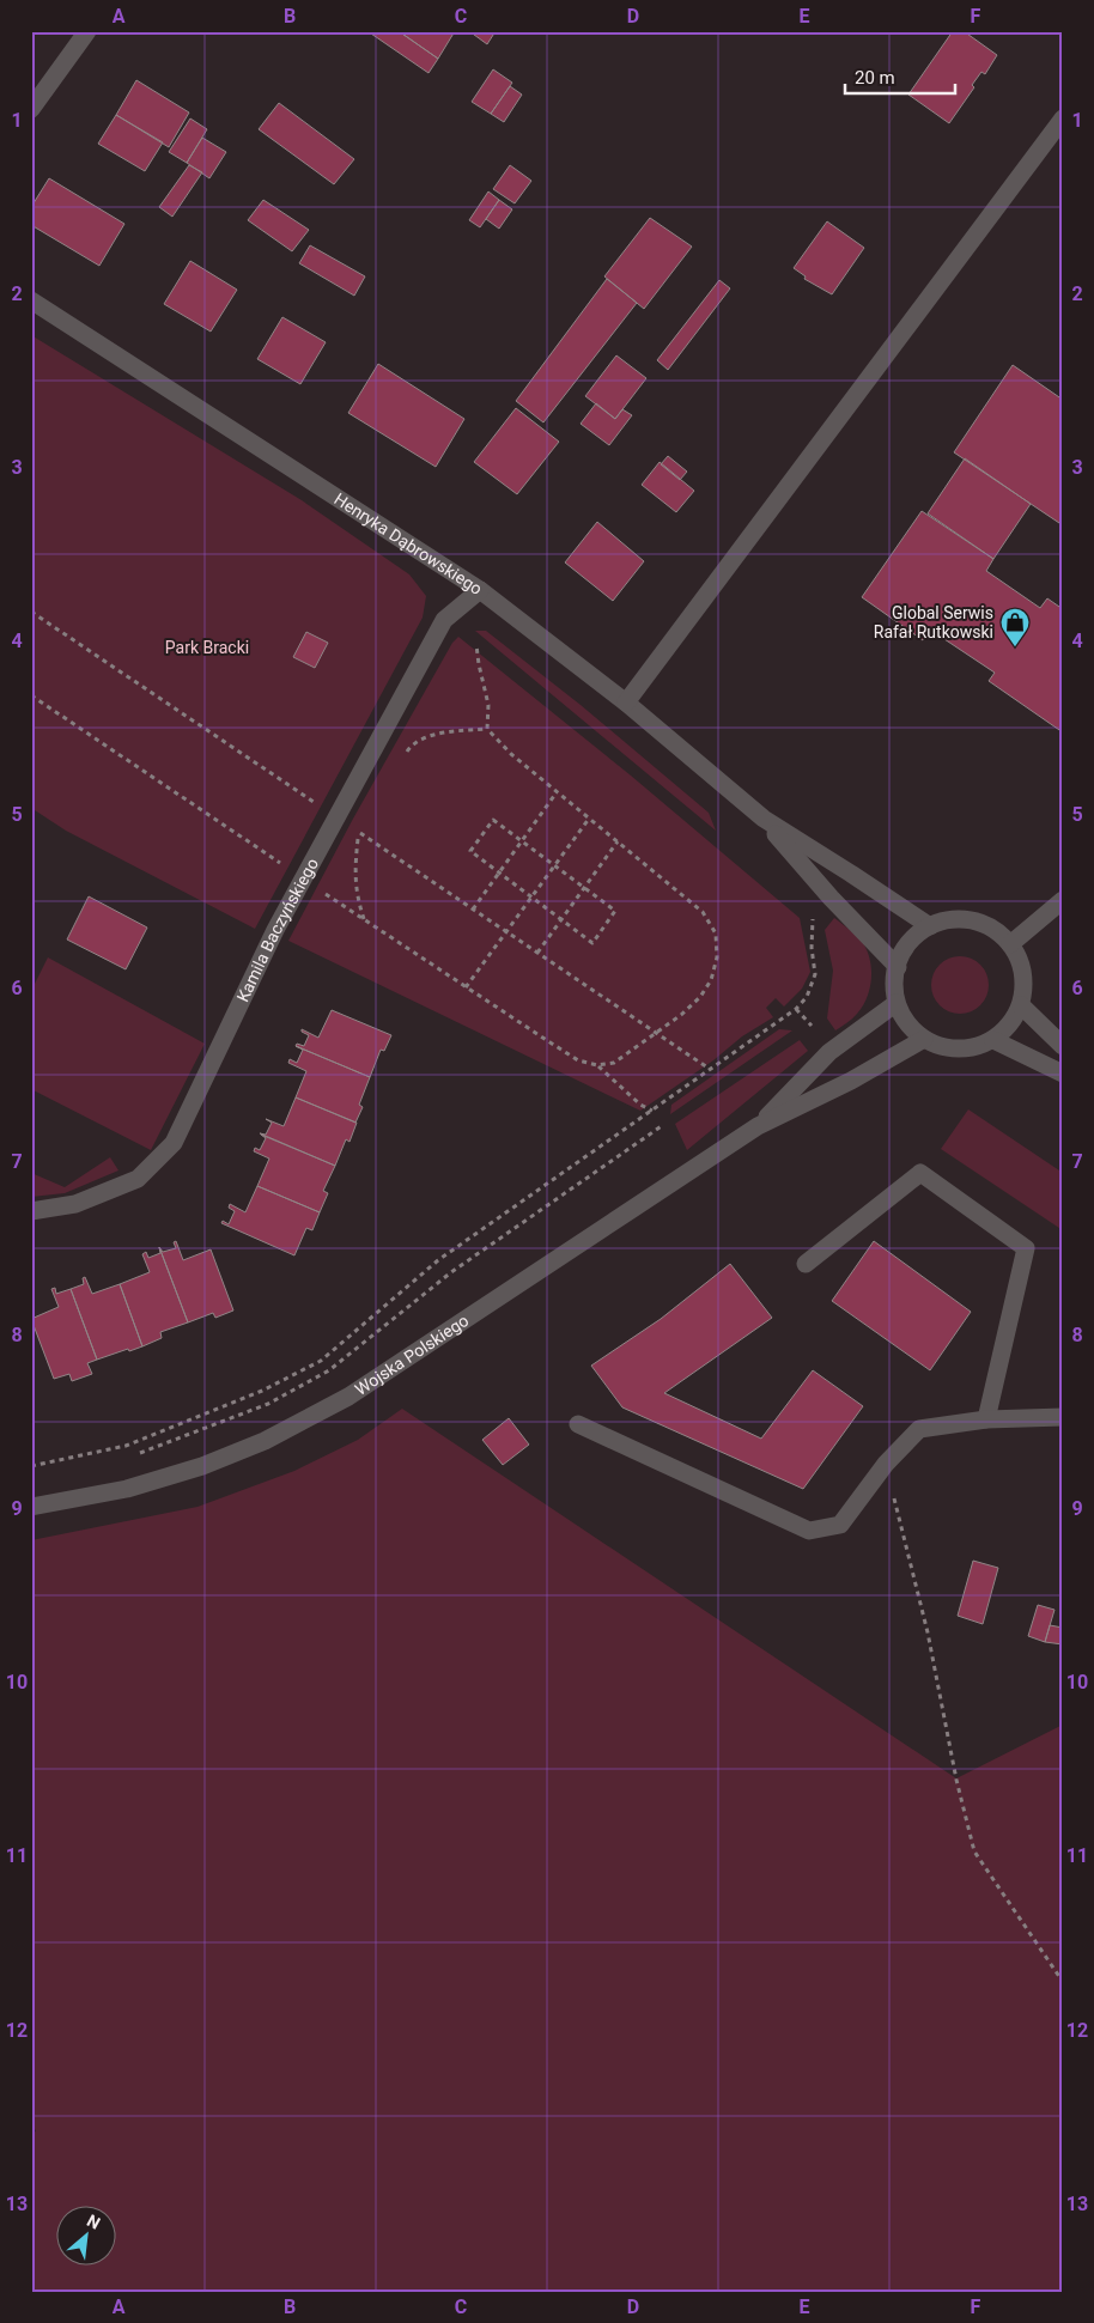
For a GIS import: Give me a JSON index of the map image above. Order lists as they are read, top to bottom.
{
  "streets": {
    "street": ["Henryka Dąbrowskiego", "Kamila Baczyńskiego", "Wojska Polskiego"]
  },
  "crossings": [
    ["Henryka Dąbrowskiego", "Kamila Baczyńskiego"]
  ],
  "parks": ["Park Bracki"],
  "places": {
    "shop": ["Global Serwis Rafał Rutkowski"]
  },
  "scale_bar": "20 m",
  "north": "top right",
  "grid": {
    "columns": [
      "A",
      "B",
      "C",
      "D",
      "E",
      "F"
    ],
    "rows": [
      "1",
      "2",
      "3",
      "4",
      "5",
      "6",
      "7",
      "8",
      "9",
      "10",
      "11",
      "12",
      "13"
    ]
  }
}
